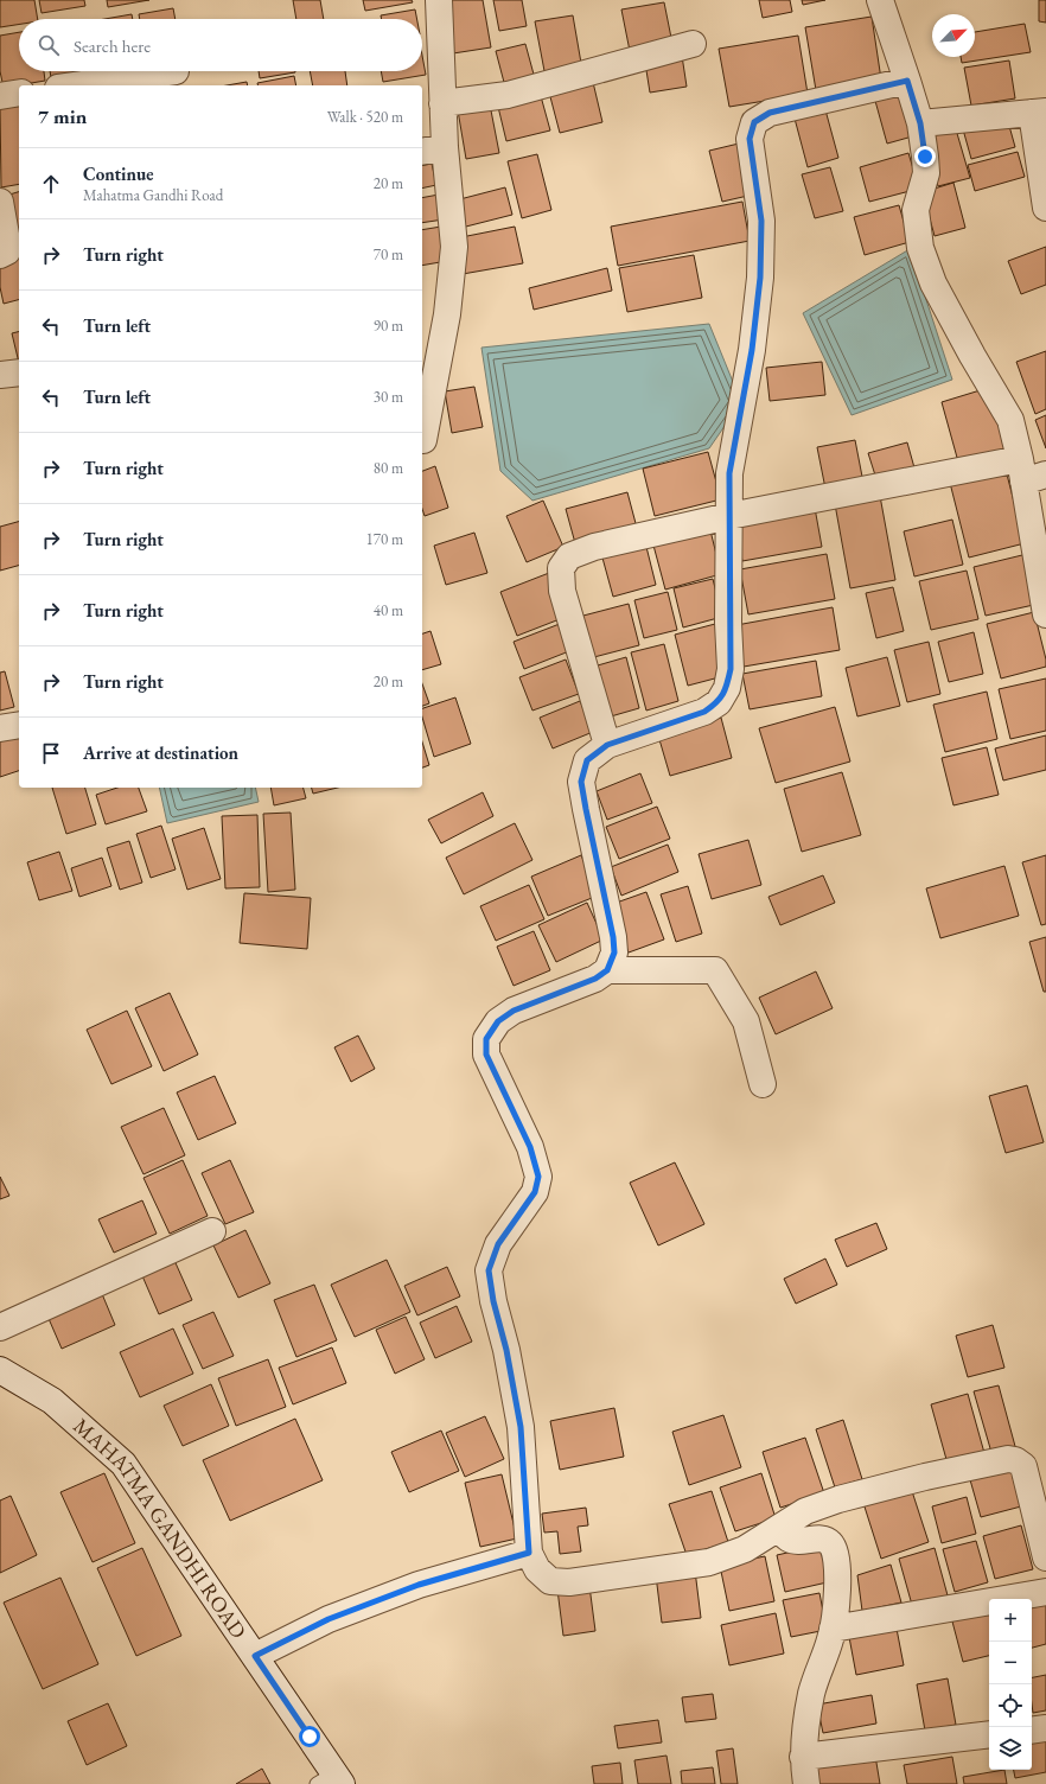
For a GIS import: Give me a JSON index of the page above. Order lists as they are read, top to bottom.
{
  "streets": {
    "street": ["MAHATMA GANDHI ROAD"]
  },
  "north": "top right",
  "page": {
    "search": "Search here",
    "heading": ["7 min", "Walk · 520 m"],
    "list": [
      ["Continue", "Mahatma Gandhi Road", "20 m"],
      ["Turn right", "70 m"],
      ["Turn left", "90 m"],
      ["Turn left", "30 m"],
      ["Turn right", "80 m"],
      ["Turn right", "170 m"],
      ["Turn right", "40 m"],
      ["Turn right", "20 m"],
      "Arrive at destination"
    ],
    "map_buttons": ["+", "−"]
  }
}
